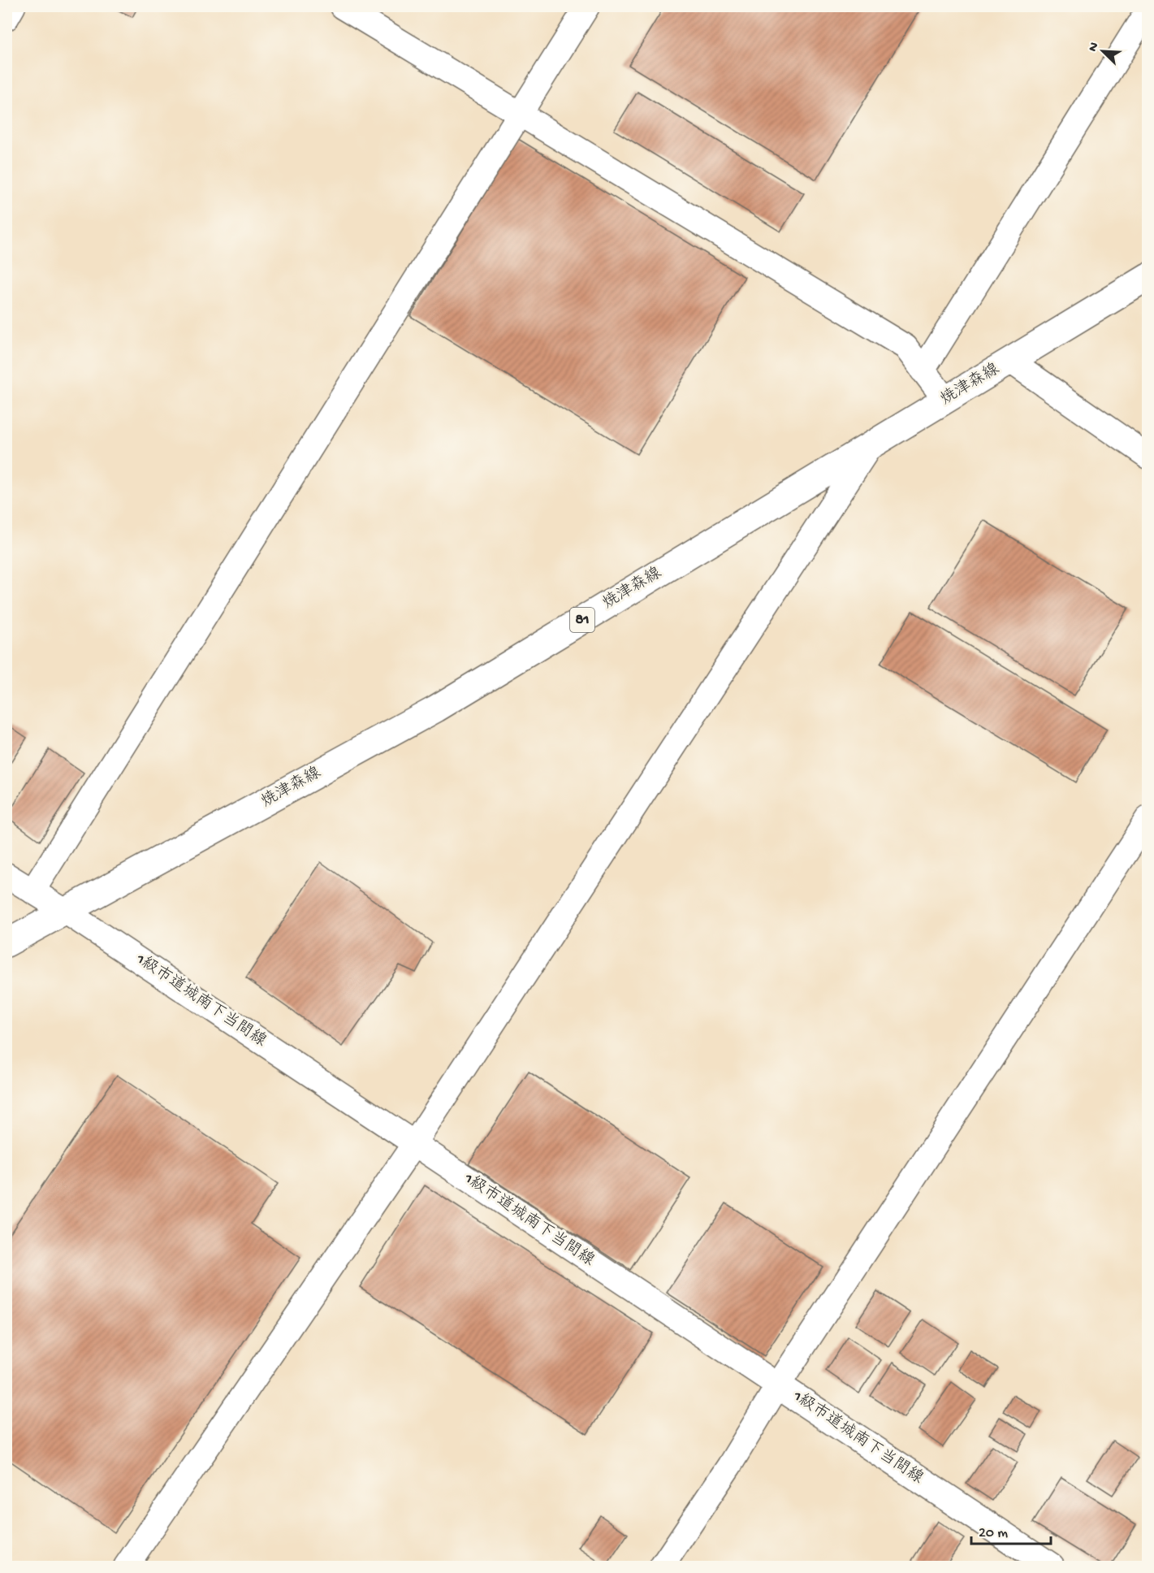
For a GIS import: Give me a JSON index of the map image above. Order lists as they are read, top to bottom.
{
  "streets": {
    "main road": ["焼津森線", "81", "1級市道城南下当間線"]
  },
  "crossings": [
    ["焼津森線", "1級市道城南下当間線"]
  ],
  "scale_bar": "20 m",
  "north": "top left"
}
